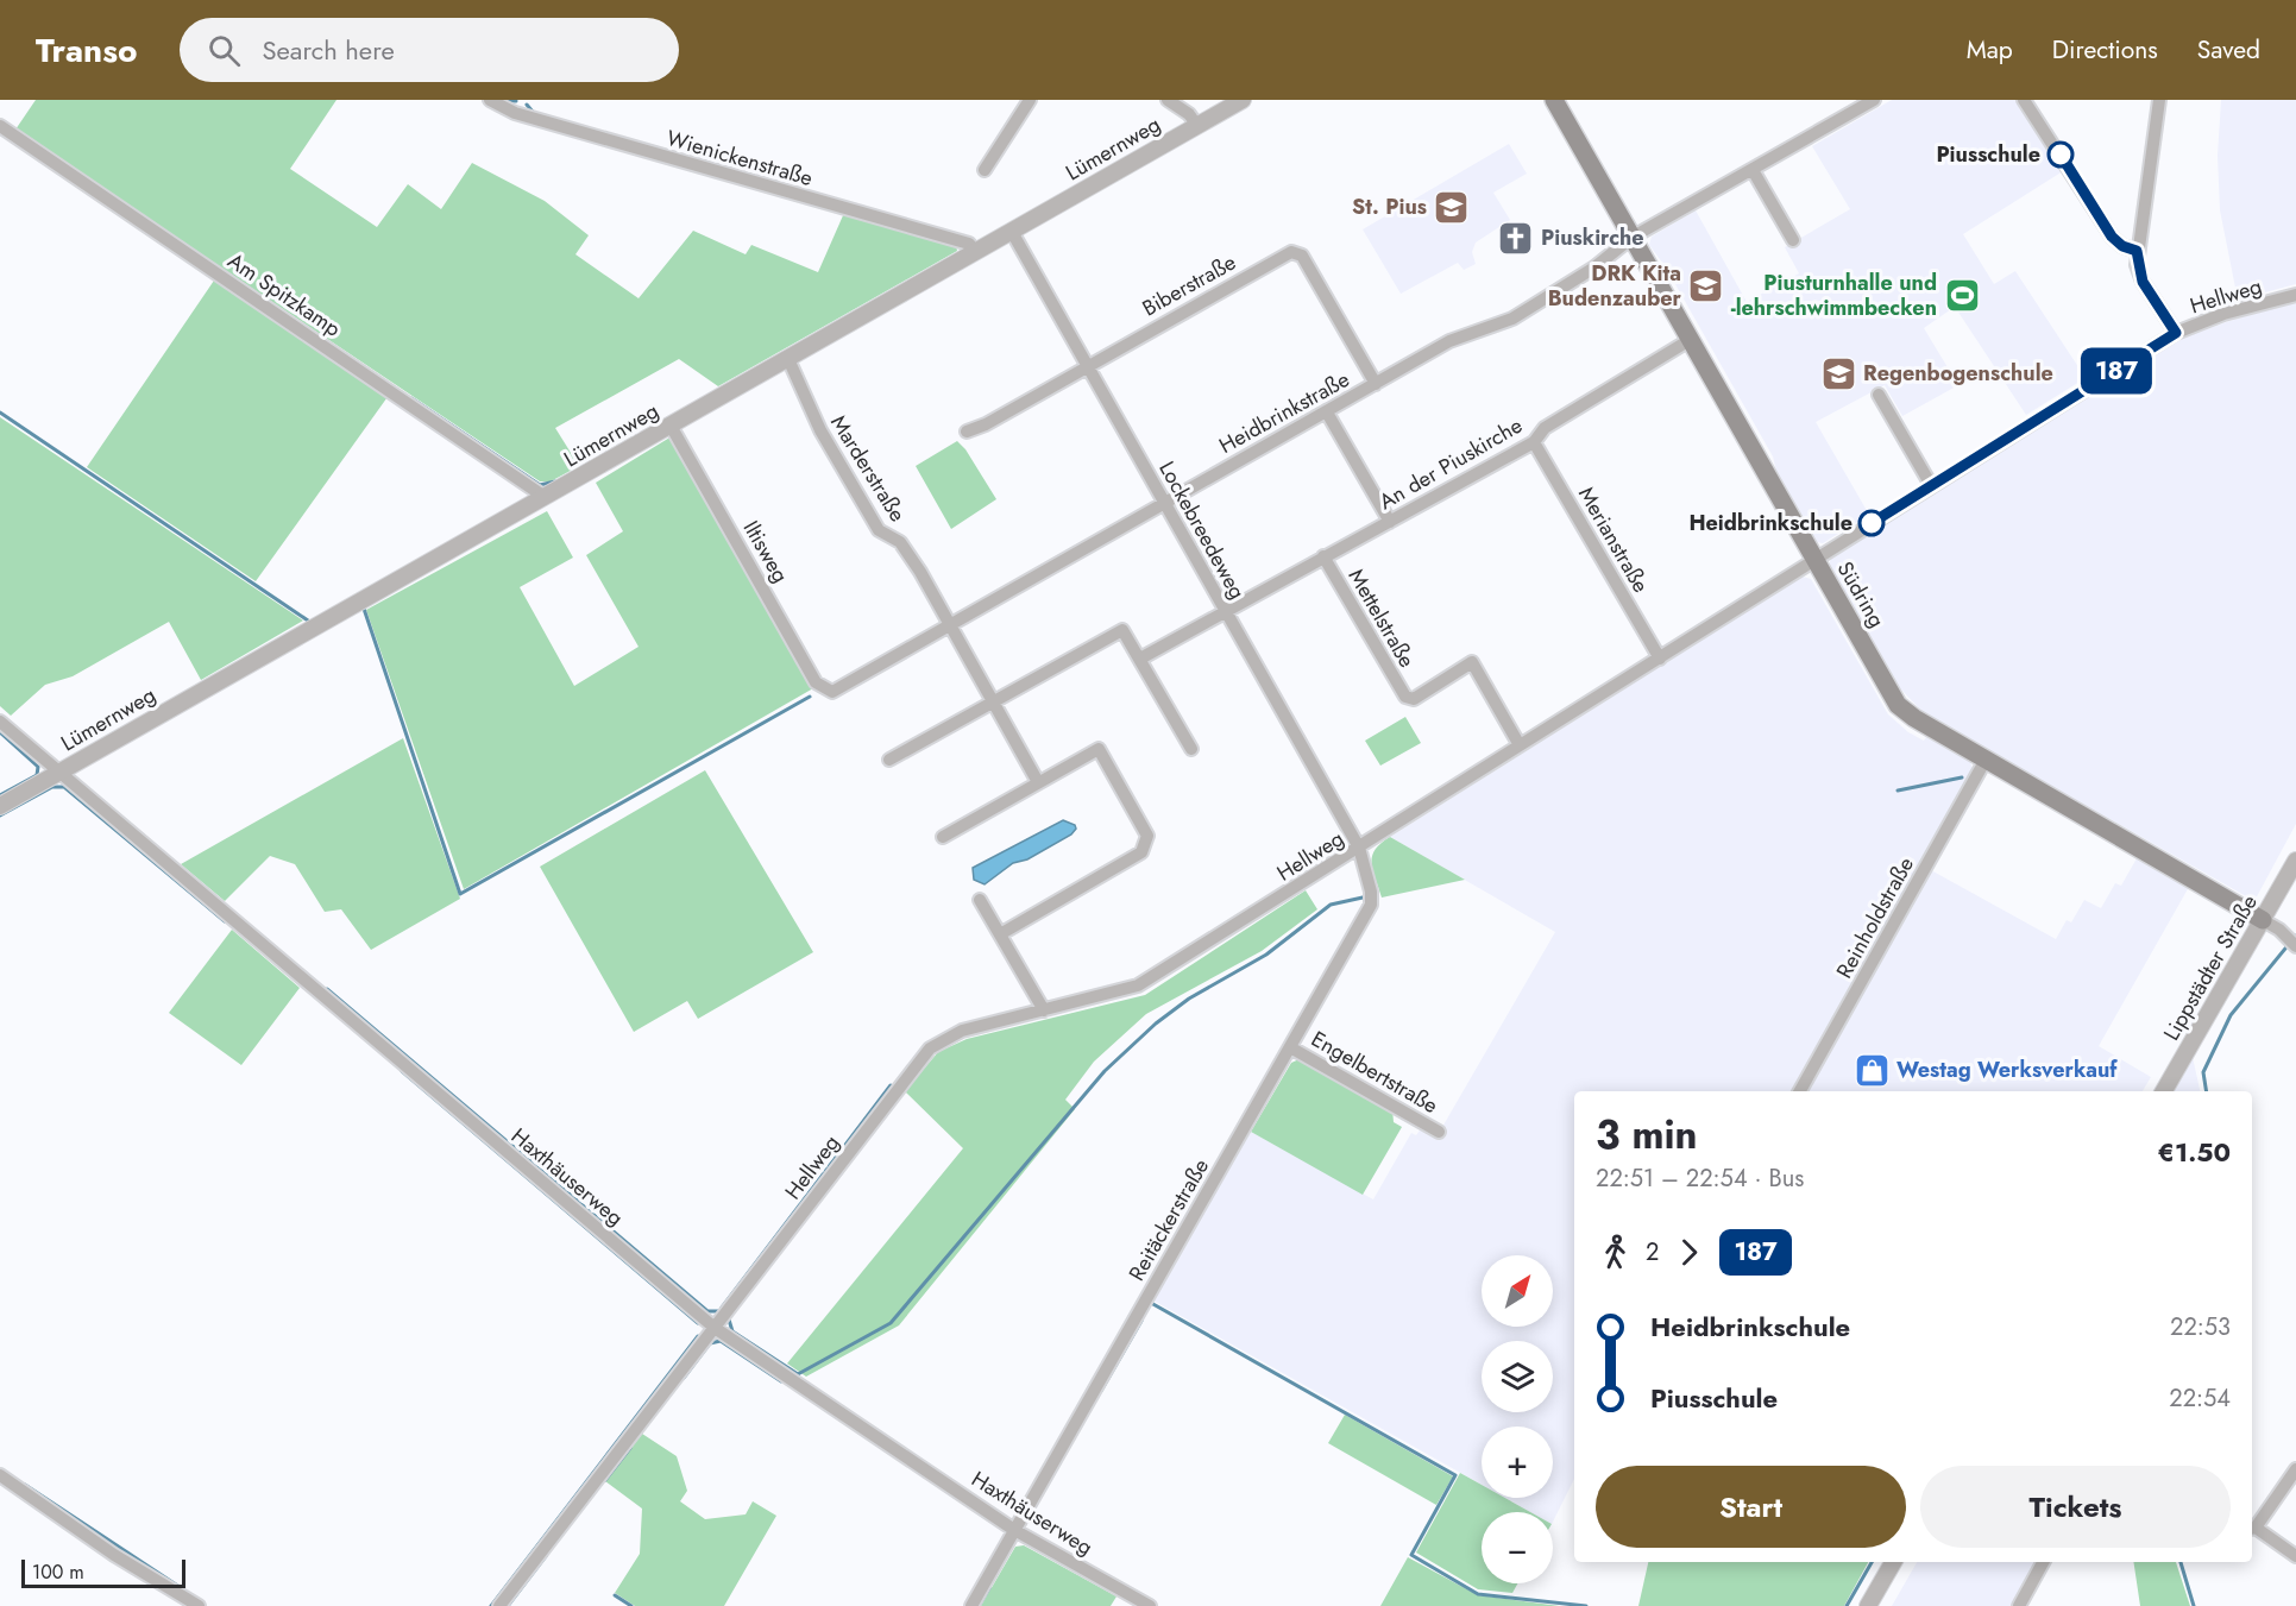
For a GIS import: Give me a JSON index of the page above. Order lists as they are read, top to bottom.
{
  "streets": {
    "main road": ["Südring"],
    "street": [
      "Lümernweg",
      "Wienickenstraße",
      "Biberstraße",
      "Am Spitzkamp",
      "Hellweg",
      "Heidbrinkstraße",
      "An der Piuskirche",
      "Marderstraße",
      "Lockebreedeweg",
      "Merianstraße",
      "Iltisweg",
      "Mettelstraße",
      "Reinholdstraße",
      "Lippstädter Straße",
      "Engelbertstraße",
      "Haxthäuserweg",
      "Reitäckerstraße"
    ]
  },
  "crossings": [
    ["Lümernweg", "Wienickenstraße"],
    ["Lümernweg", "Am Spitzkamp"],
    ["Lümernweg", "Marderstraße"],
    ["Lümernweg", "Lockebreedeweg"],
    ["Lümernweg", "Iltisweg"],
    ["Lümernweg", "Haxthäuserweg"],
    ["Biberstraße", "Heidbrinkstraße"],
    ["Biberstraße", "Lockebreedeweg"],
    ["Hellweg", "Lockebreedeweg"],
    ["Hellweg", "Merianstraße"],
    ["Hellweg", "Südring"],
    ["Hellweg", "Mettelstraße"],
    ["Hellweg", "Haxthäuserweg"],
    ["Hellweg", "Reitäckerstraße"],
    ["Heidbrinkstraße", "Marderstraße"],
    ["Heidbrinkstraße", "Lockebreedeweg"],
    ["Heidbrinkstraße", "Iltisweg"],
    ["Heidbrinkstraße", "Südring"],
    ["An der Piuskirche", "Lockebreedeweg"],
    ["An der Piuskirche", "Merianstraße"],
    ["An der Piuskirche", "Südring"],
    ["An der Piuskirche", "Mettelstraße"],
    ["Lockebreedeweg", "Reitäckerstraße"],
    ["Südring", "Reinholdstraße"],
    ["Südring", "Lippstädter Straße"],
    ["Engelbertstraße", "Reitäckerstraße"],
    ["Haxthäuserweg", "Reitäckerstraße"]
  ],
  "places": {
    "other": ["Piusschule", "Heidbrinkschule"],
    "school or university": ["St. Pius", "DRK Kita Budenzauber", "Regenbogenschule"],
    "church": ["Piuskirche"],
    "sports": ["Piusturnhalle und -lehrschwimmbecken"],
    "shop": ["Westag Werksverkauf"]
  },
  "lines": ["bus line 187"],
  "scale_bar": "100 m",
  "north": "top right",
  "page": {
    "header": "Transo",
    "search": "Search here",
    "nav": ["Map", "Directions", "Saved"],
    "on_map": "187",
    "heading": ["3 min", "22:51 – 22:54 · Bus", "€1.50"],
    "legs": ["2", "187"],
    "map_buttons": ["+", "−"],
    "list": [
      {
        "name": "Heidbrinkschule",
        "value": "22:53"
      },
      {
        "name": "Piusschule",
        "value": "22:54"
      }
    ],
    "buttons": ["Start", "Tickets"],
    "scale": "100 m"
  }
}
